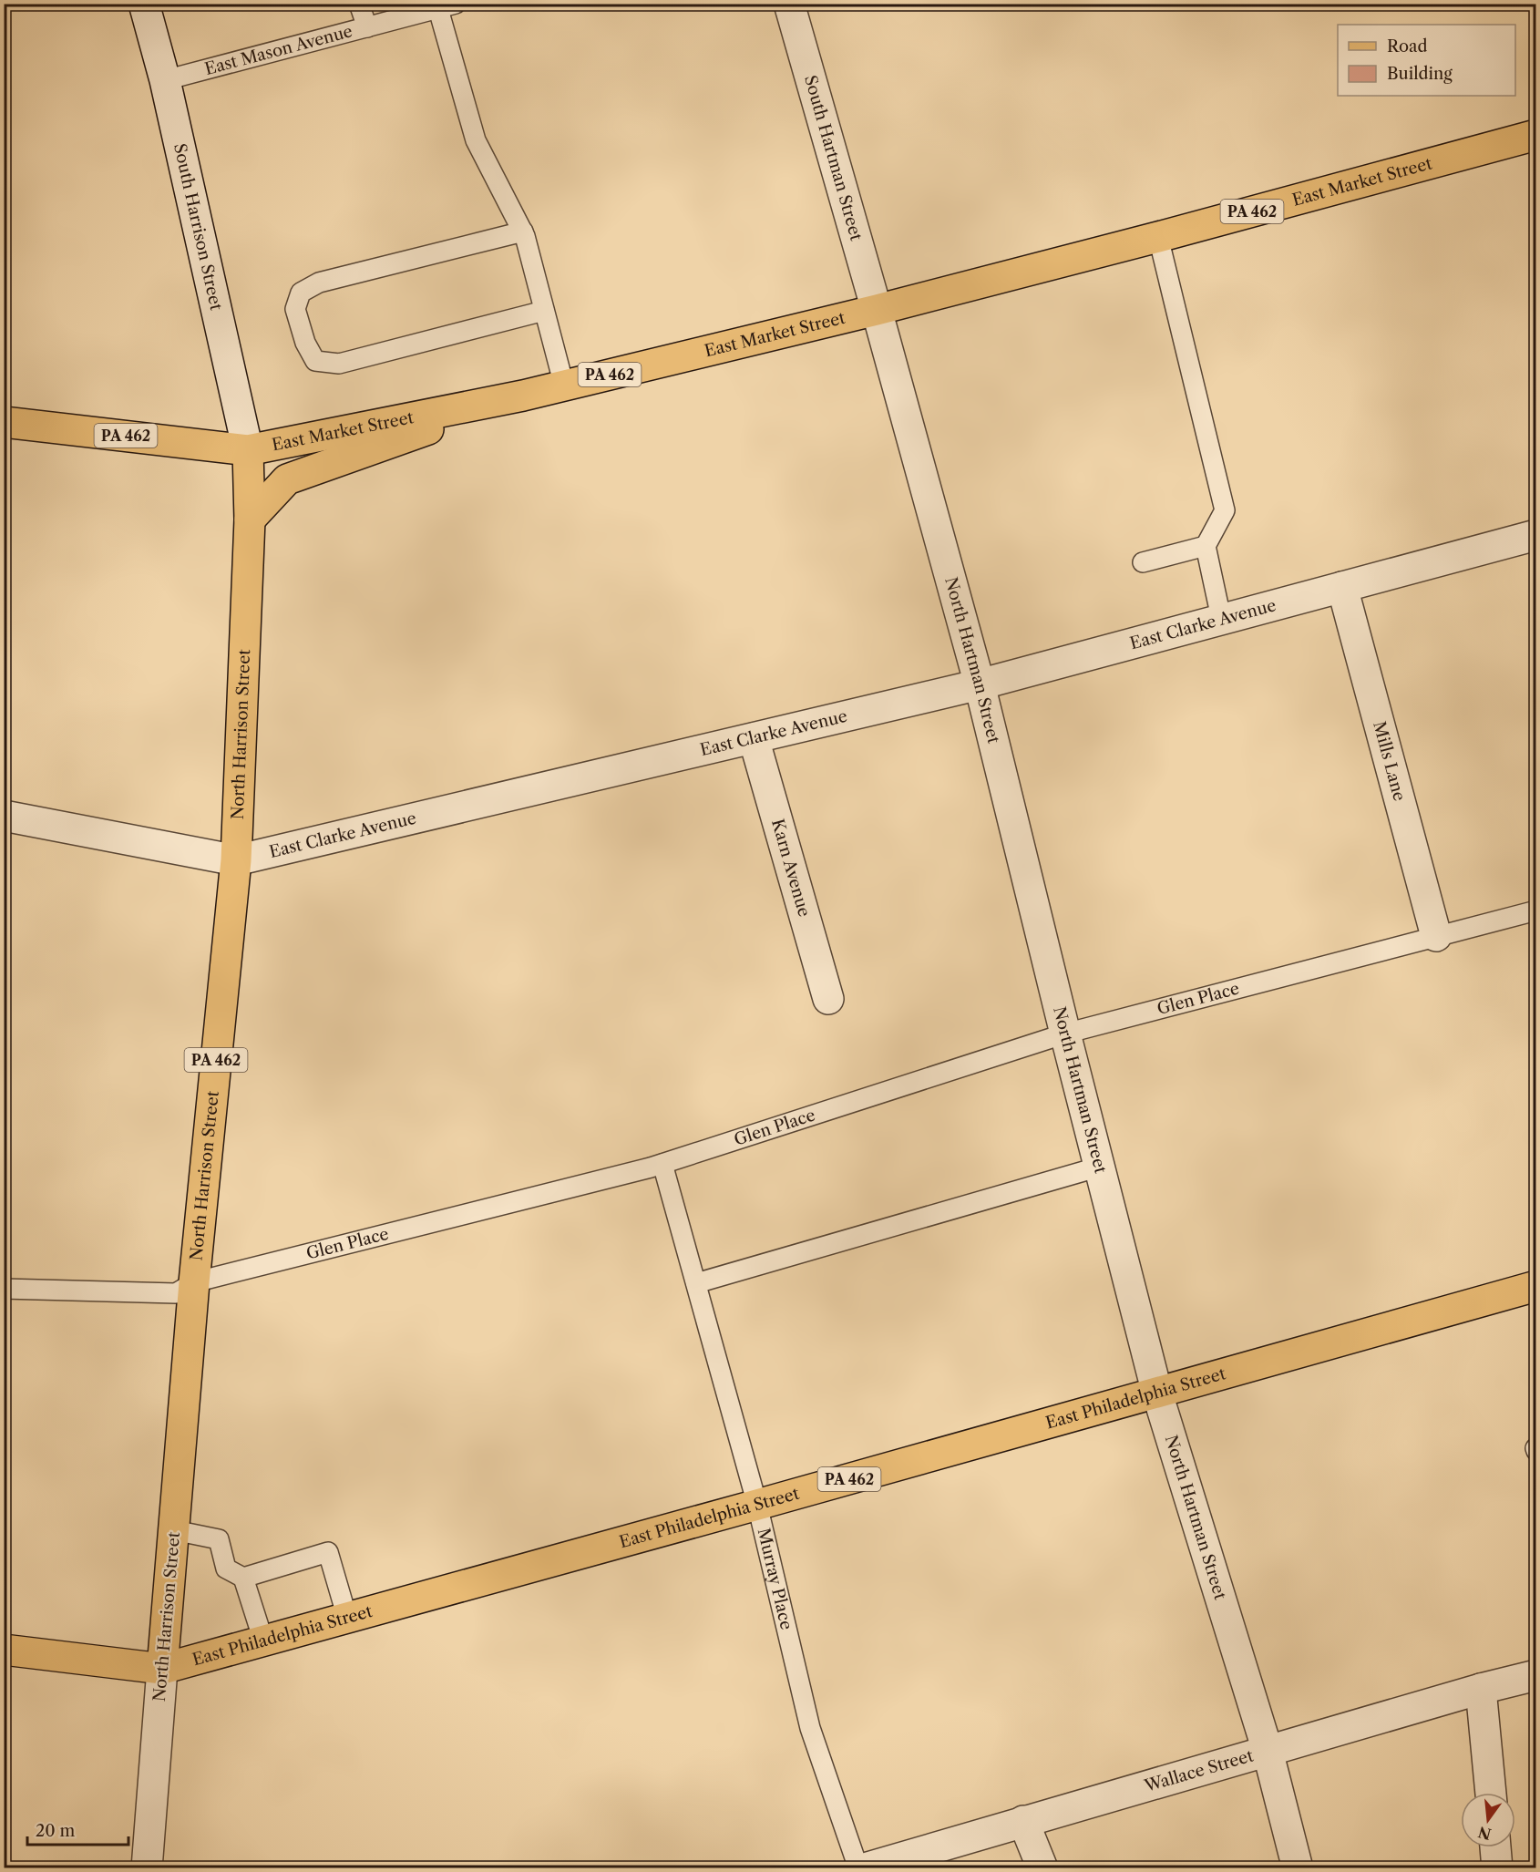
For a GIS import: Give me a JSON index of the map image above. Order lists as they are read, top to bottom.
{
  "streets": {
    "main road": [
      "East Market Street",
      "PA 462",
      "North Harrison Street",
      "East Philadelphia Street"
    ],
    "street": [
      "South Hartman Street",
      "South Harrison Street",
      "East Clarke Avenue",
      "North Hartman Street",
      "Mills Lane",
      "Karn Avenue",
      "Wallace Street"
    ],
    "lane": ["East Mason Avenue", "Glen Place", "Murray Place"]
  },
  "crossings": [
    ["East Mason Avenue", "South Harrison Street"],
    ["South Hartman Street", "East Market Street"],
    ["South Hartman Street", "North Hartman Street"],
    ["East Market Street", "South Harrison Street"],
    ["East Market Street", "North Hartman Street"],
    ["East Market Street", "North Harrison Street"],
    ["South Harrison Street", "North Harrison Street"],
    ["East Clarke Avenue", "North Hartman Street"],
    ["East Clarke Avenue", "North Harrison Street"],
    ["East Clarke Avenue", "Mills Lane"],
    ["East Clarke Avenue", "Karn Avenue"],
    ["North Hartman Street", "Glen Place"],
    ["North Hartman Street", "East Philadelphia Street"],
    ["North Hartman Street", "Wallace Street"],
    ["North Harrison Street", "Glen Place"],
    ["North Harrison Street", "East Philadelphia Street"],
    ["Mills Lane", "Glen Place"],
    ["Glen Place", "Murray Place"],
    ["East Philadelphia Street", "Murray Place"]
  ],
  "legend": ["Road", "Building"],
  "scale_bar": "20 m",
  "north": "bottom"
}
